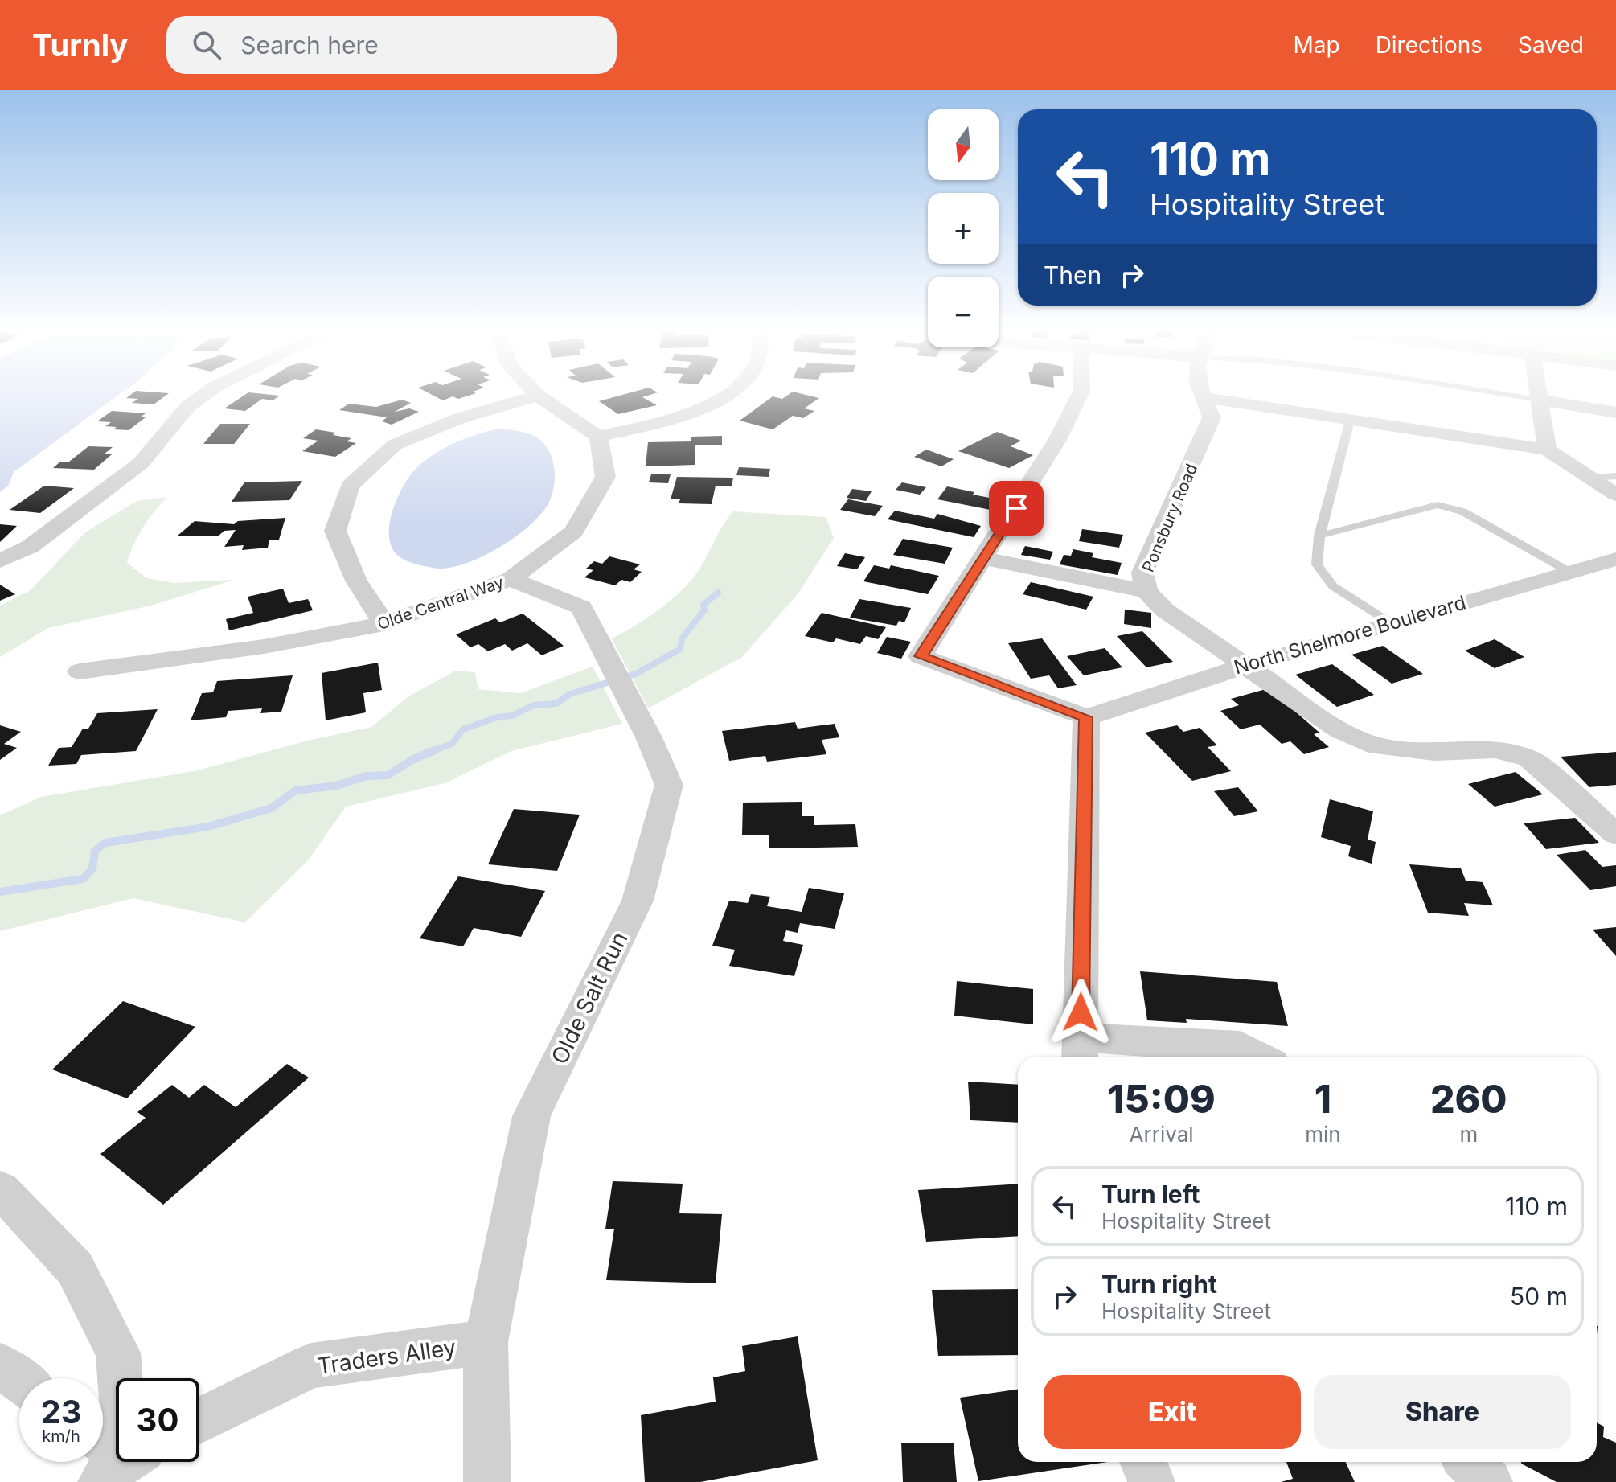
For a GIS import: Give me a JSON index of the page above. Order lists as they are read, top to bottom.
{
  "streets": {
    "street": [
      "Ponsbury Road",
      "Olde Central Way",
      "North Shelmore Boulevard",
      "Olde Salt Run",
      "Traders Alley"
    ]
  },
  "crossings": [
    ["Ponsbury Road", "North Shelmore Boulevard"],
    ["Olde Central Way", "Olde Salt Run"],
    ["Olde Salt Run", "Traders Alley"]
  ],
  "north": "bottom",
  "page": {
    "header": "Turnly",
    "search": "Search here",
    "nav": ["Map", "Directions", "Saved"],
    "map_buttons": ["+", "−"],
    "turn": ["110 m", "Hospitality Street"],
    "then": "Then",
    "eta": [
      "15:09",
      "Arrival",
      "1",
      "min",
      "260",
      "m"
    ],
    "list": [
      {
        "name": "Turn left",
        "note": "Hospitality Street",
        "value": "110 m"
      },
      {
        "name": "Turn right",
        "note": "Hospitality Street",
        "value": "50 m"
      }
    ],
    "buttons": ["Exit", "Share"],
    "speed": "23 km/h",
    "limit": "30"
  }
}
